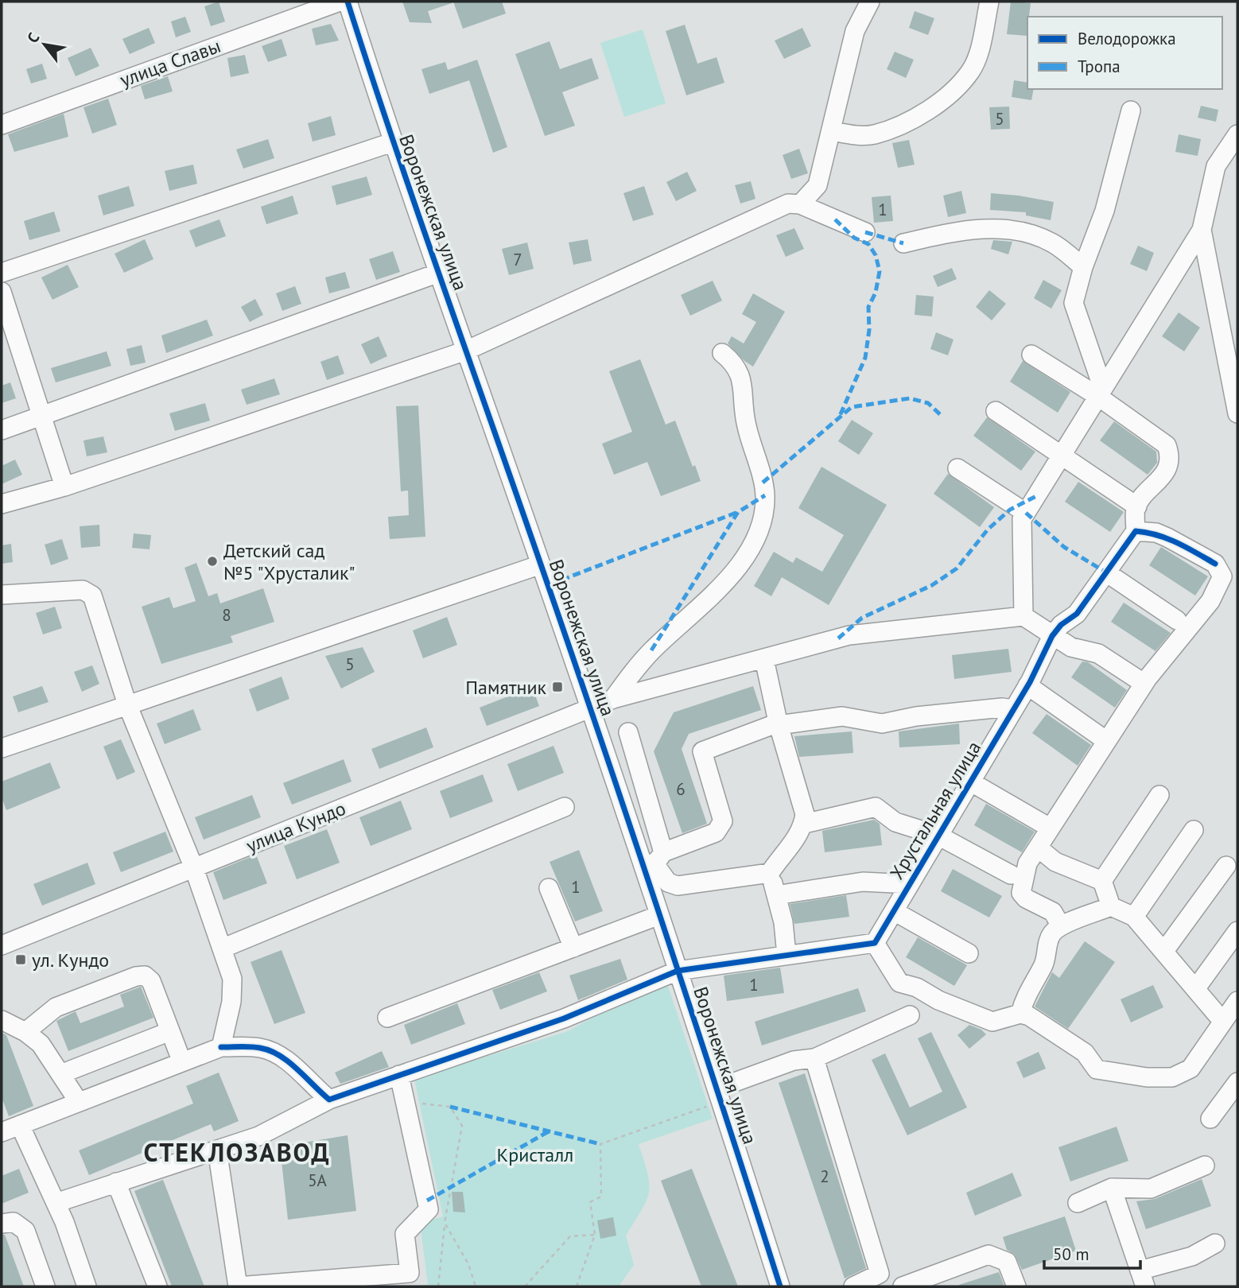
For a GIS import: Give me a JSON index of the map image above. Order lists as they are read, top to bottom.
{
  "streets": {
    "street": [
      "улица Славы",
      "Воронежская улица",
      "Хрустальная улица",
      "улица Кундо"
    ]
  },
  "crossings": [
    ["Воронежская улица", "улица Кундо"]
  ],
  "districts": ["СТЕКЛОЗАВОД"],
  "parks": ["Кристалл"],
  "places": {
    "other": ["Детский сад №5 \"Хрусталик\""],
    "transit": ["Памятник", "ул. Кундо"]
  },
  "house_numbers": [
    "5",
    "1",
    "7",
    "8",
    "5",
    "6",
    "1",
    "1",
    "2",
    "5А"
  ],
  "legend": ["Велодорожка", "Тропа"],
  "scale_bar": "50 m",
  "north": "top left"
}
